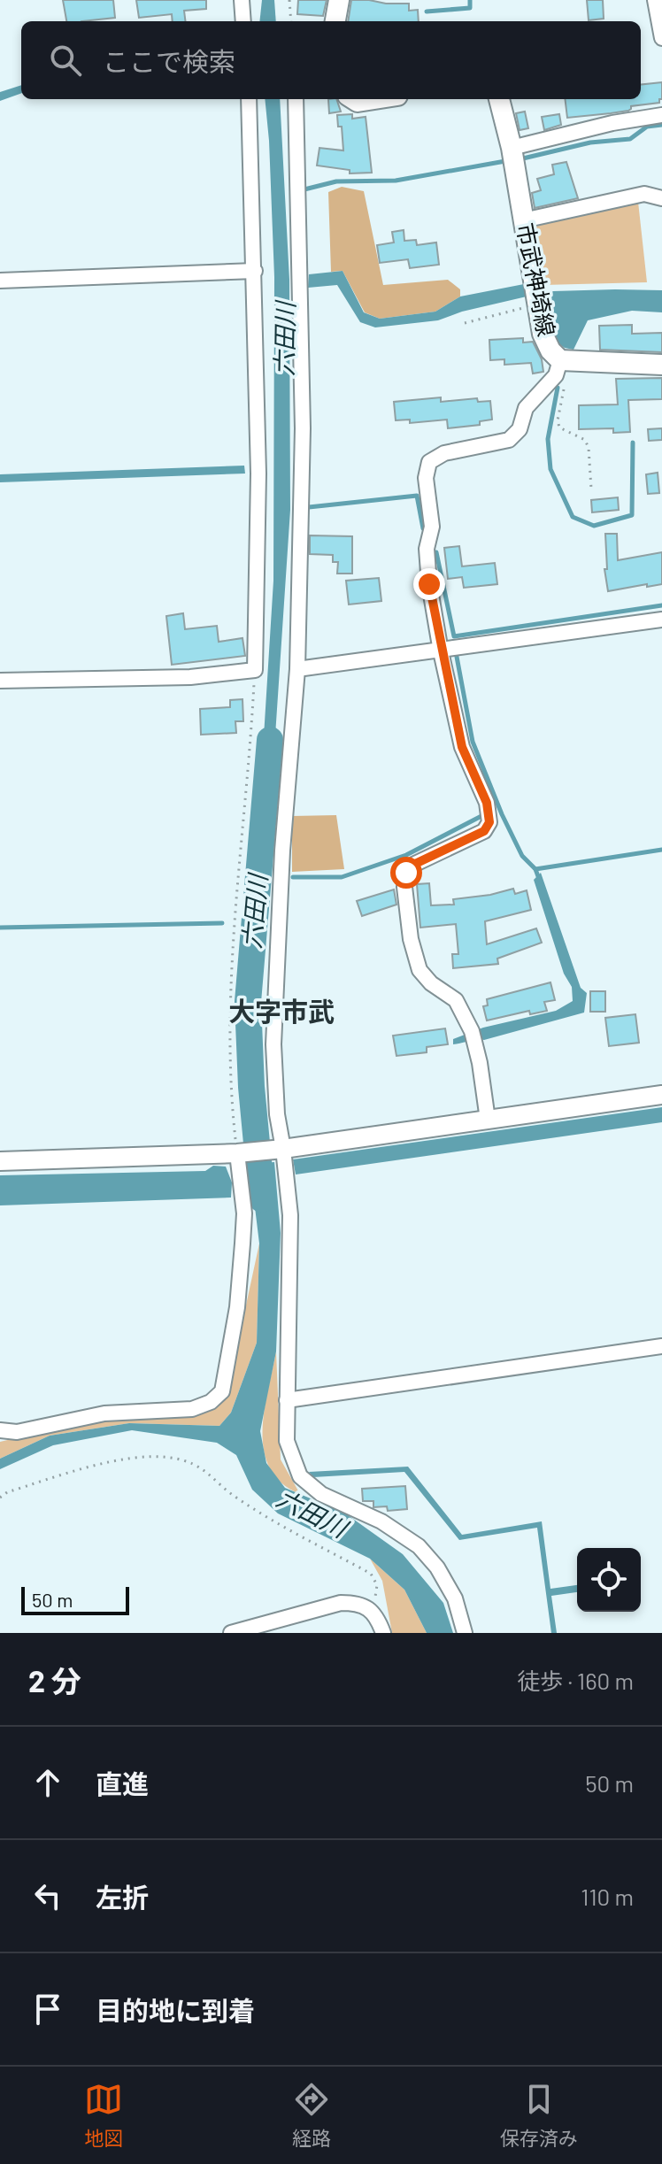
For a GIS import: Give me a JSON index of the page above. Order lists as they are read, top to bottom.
{
  "streets": {
    "main road": ["市武神埼線"]
  },
  "districts": ["大字市武"],
  "water": ["六田川"],
  "scale_bar": "50 m",
  "page": {
    "search": "ここで検索",
    "scale": "50 m",
    "heading": ["2 分", "徒歩 · 160 m"],
    "list": [
      ["直進", "50 m"],
      ["左折", "110 m"],
      "目的地に到着"
    ],
    "nav": ["地図", "経路", "保存済み"]
  }
}
